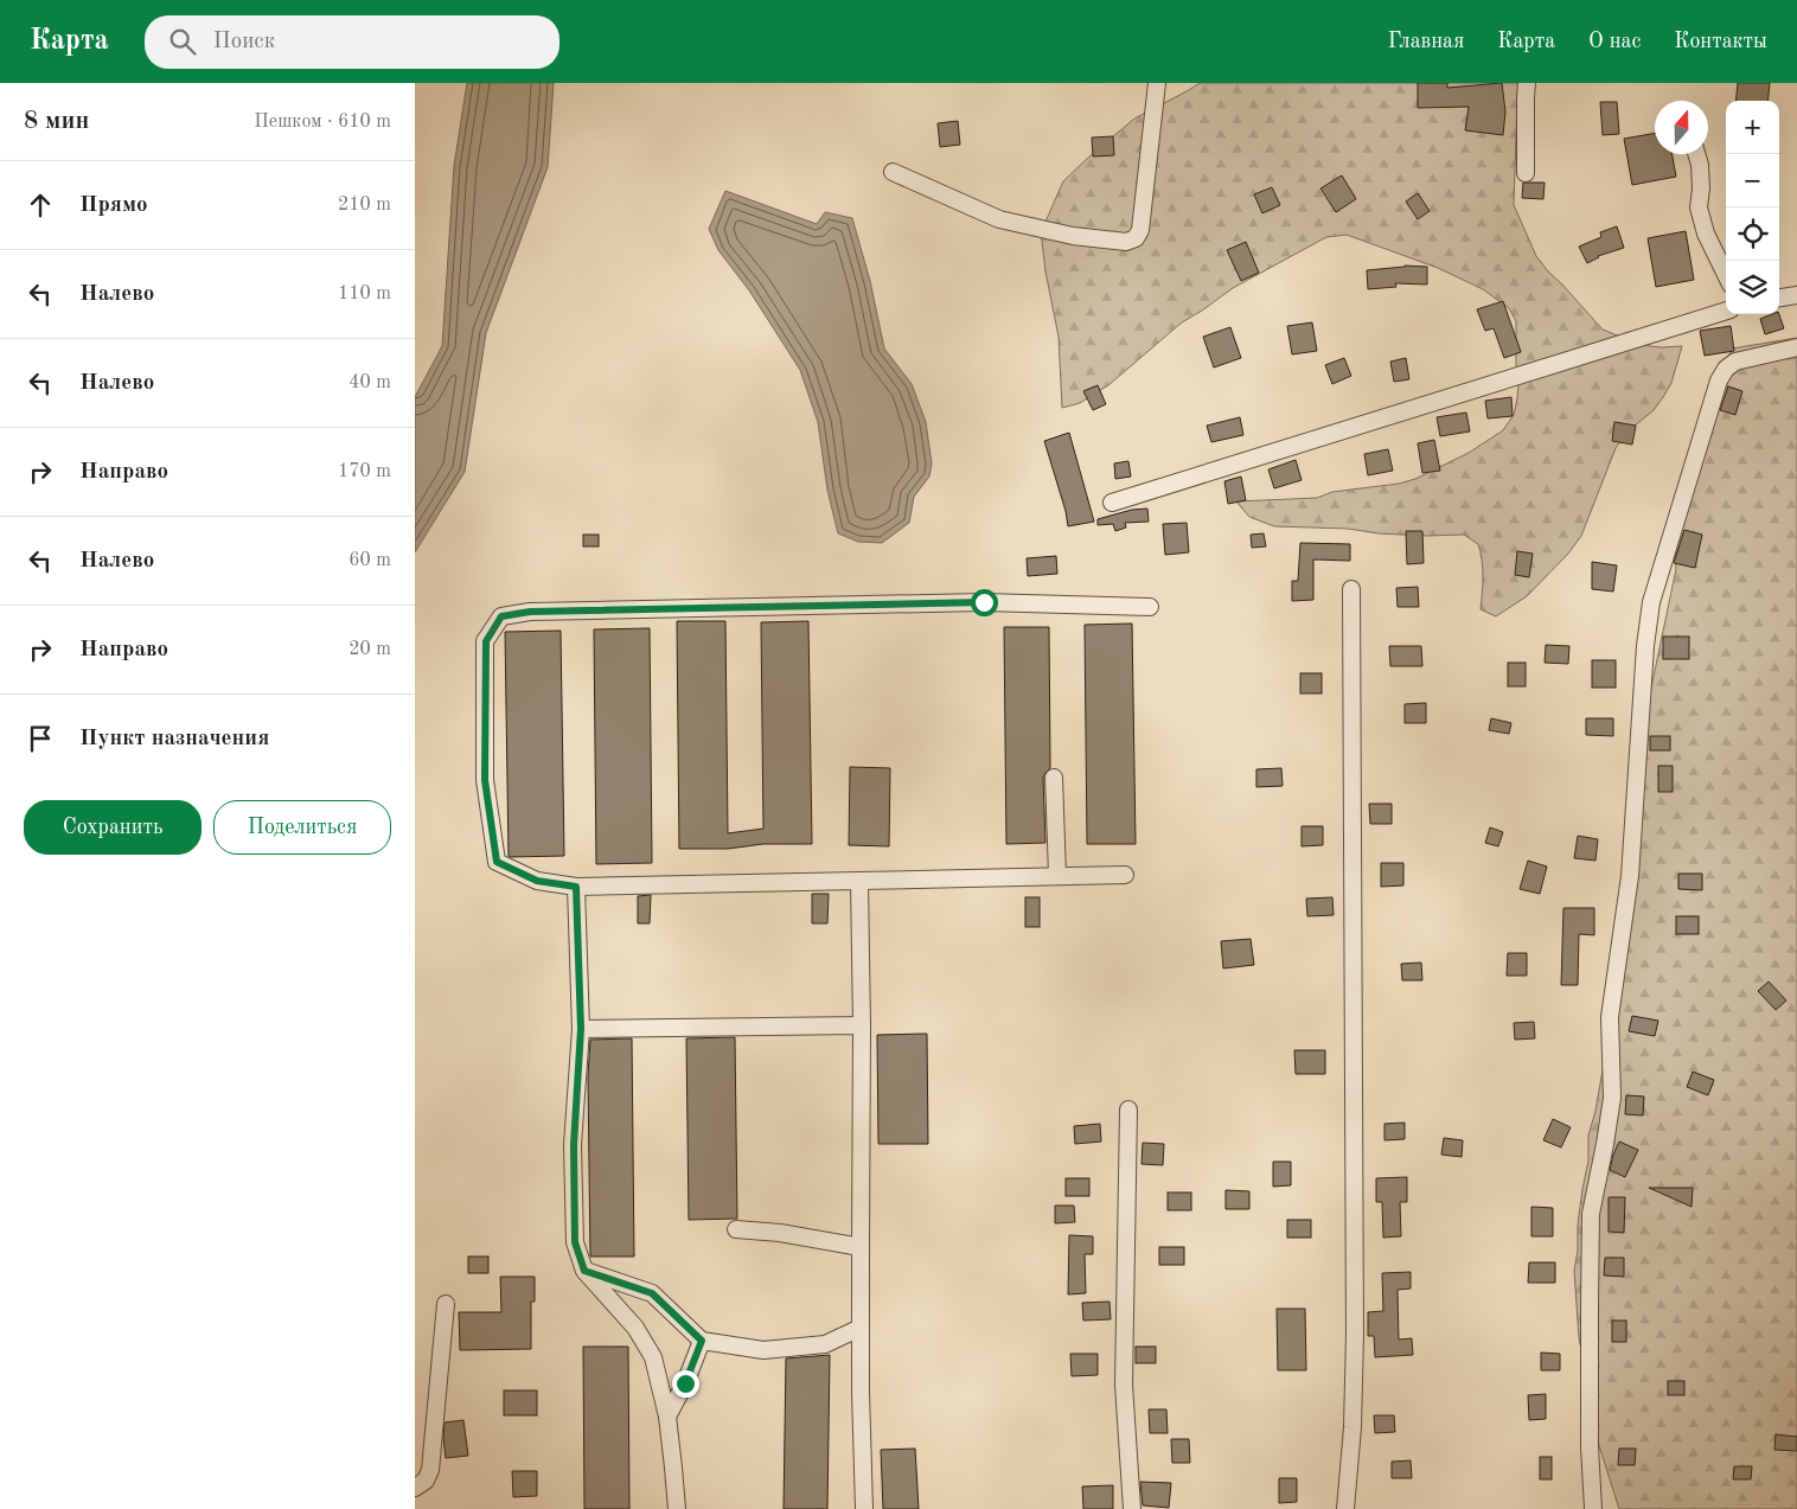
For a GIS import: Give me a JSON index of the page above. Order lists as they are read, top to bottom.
{
  "north": "top",
  "page": {
    "header": "Карта",
    "search": "Поиск",
    "nav": [
      "Главная",
      "Карта",
      "О нас",
      "Контакты"
    ],
    "heading": ["8 мин", "Пешком · 610 m"],
    "map_buttons": ["+", "−"],
    "list": [
      ["Прямо", "210 m"],
      ["Налево", "110 m"],
      ["Налево", "40 m"],
      ["Направо", "170 m"],
      ["Налево", "60 m"],
      ["Направо", "20 m"],
      "Пункт назначения"
    ],
    "buttons": ["Сохранить", "Поделиться"]
  }
}
